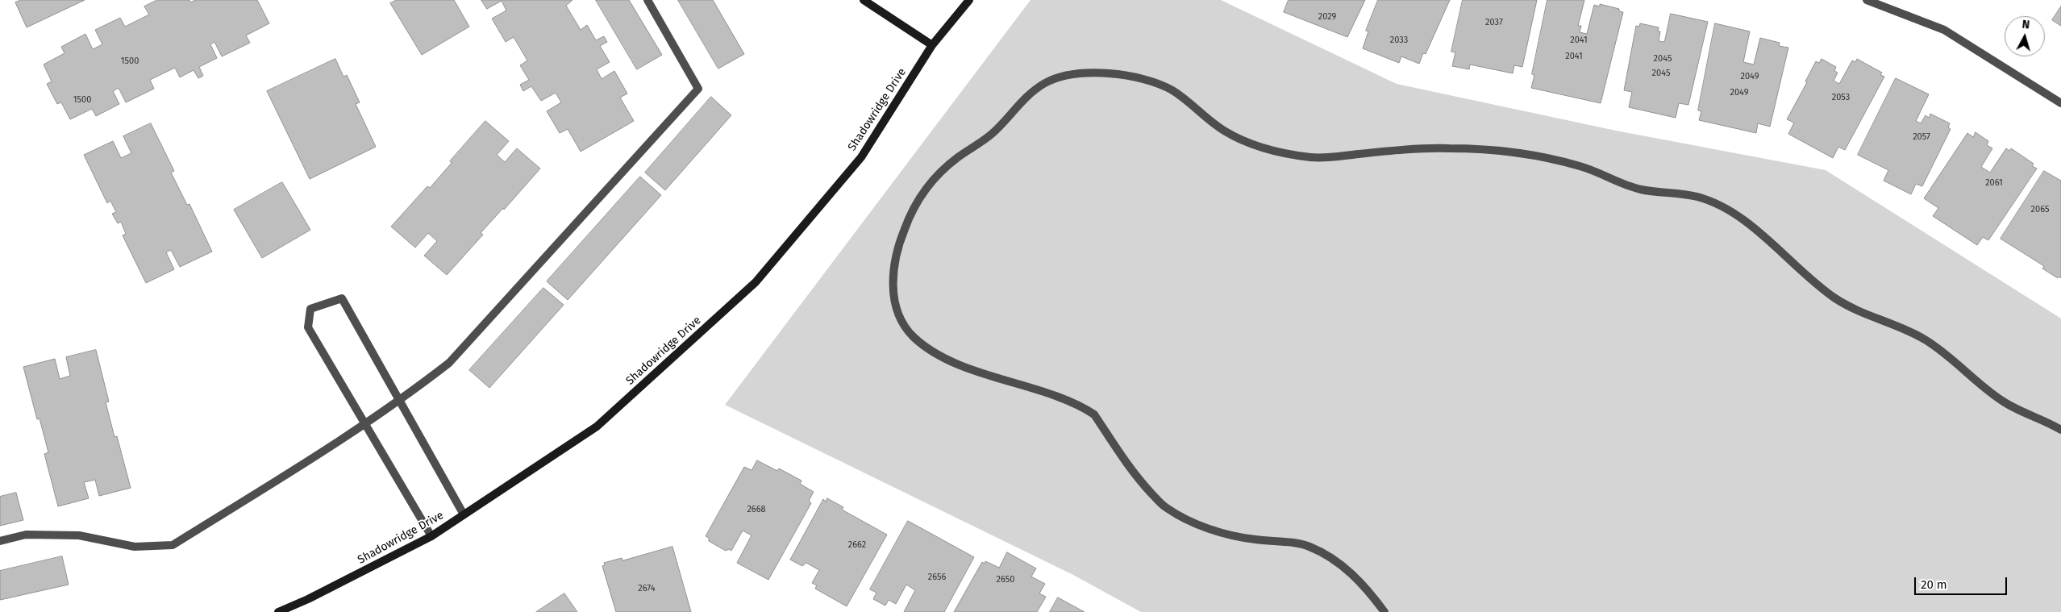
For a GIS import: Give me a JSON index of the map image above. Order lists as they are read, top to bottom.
{
  "streets": {
    "main road": ["Shadowridge Drive"]
  },
  "house_numbers": [
    "2029",
    "2037",
    "2033",
    "2041",
    "2041",
    "2045",
    "1500",
    "2045",
    "2049",
    "2049",
    "2053",
    "1500",
    "2057",
    "2061",
    "2065",
    "2668",
    "2662",
    "2656",
    "2650",
    "2674"
  ],
  "scale_bar": "20 m",
  "north": "top"
}
